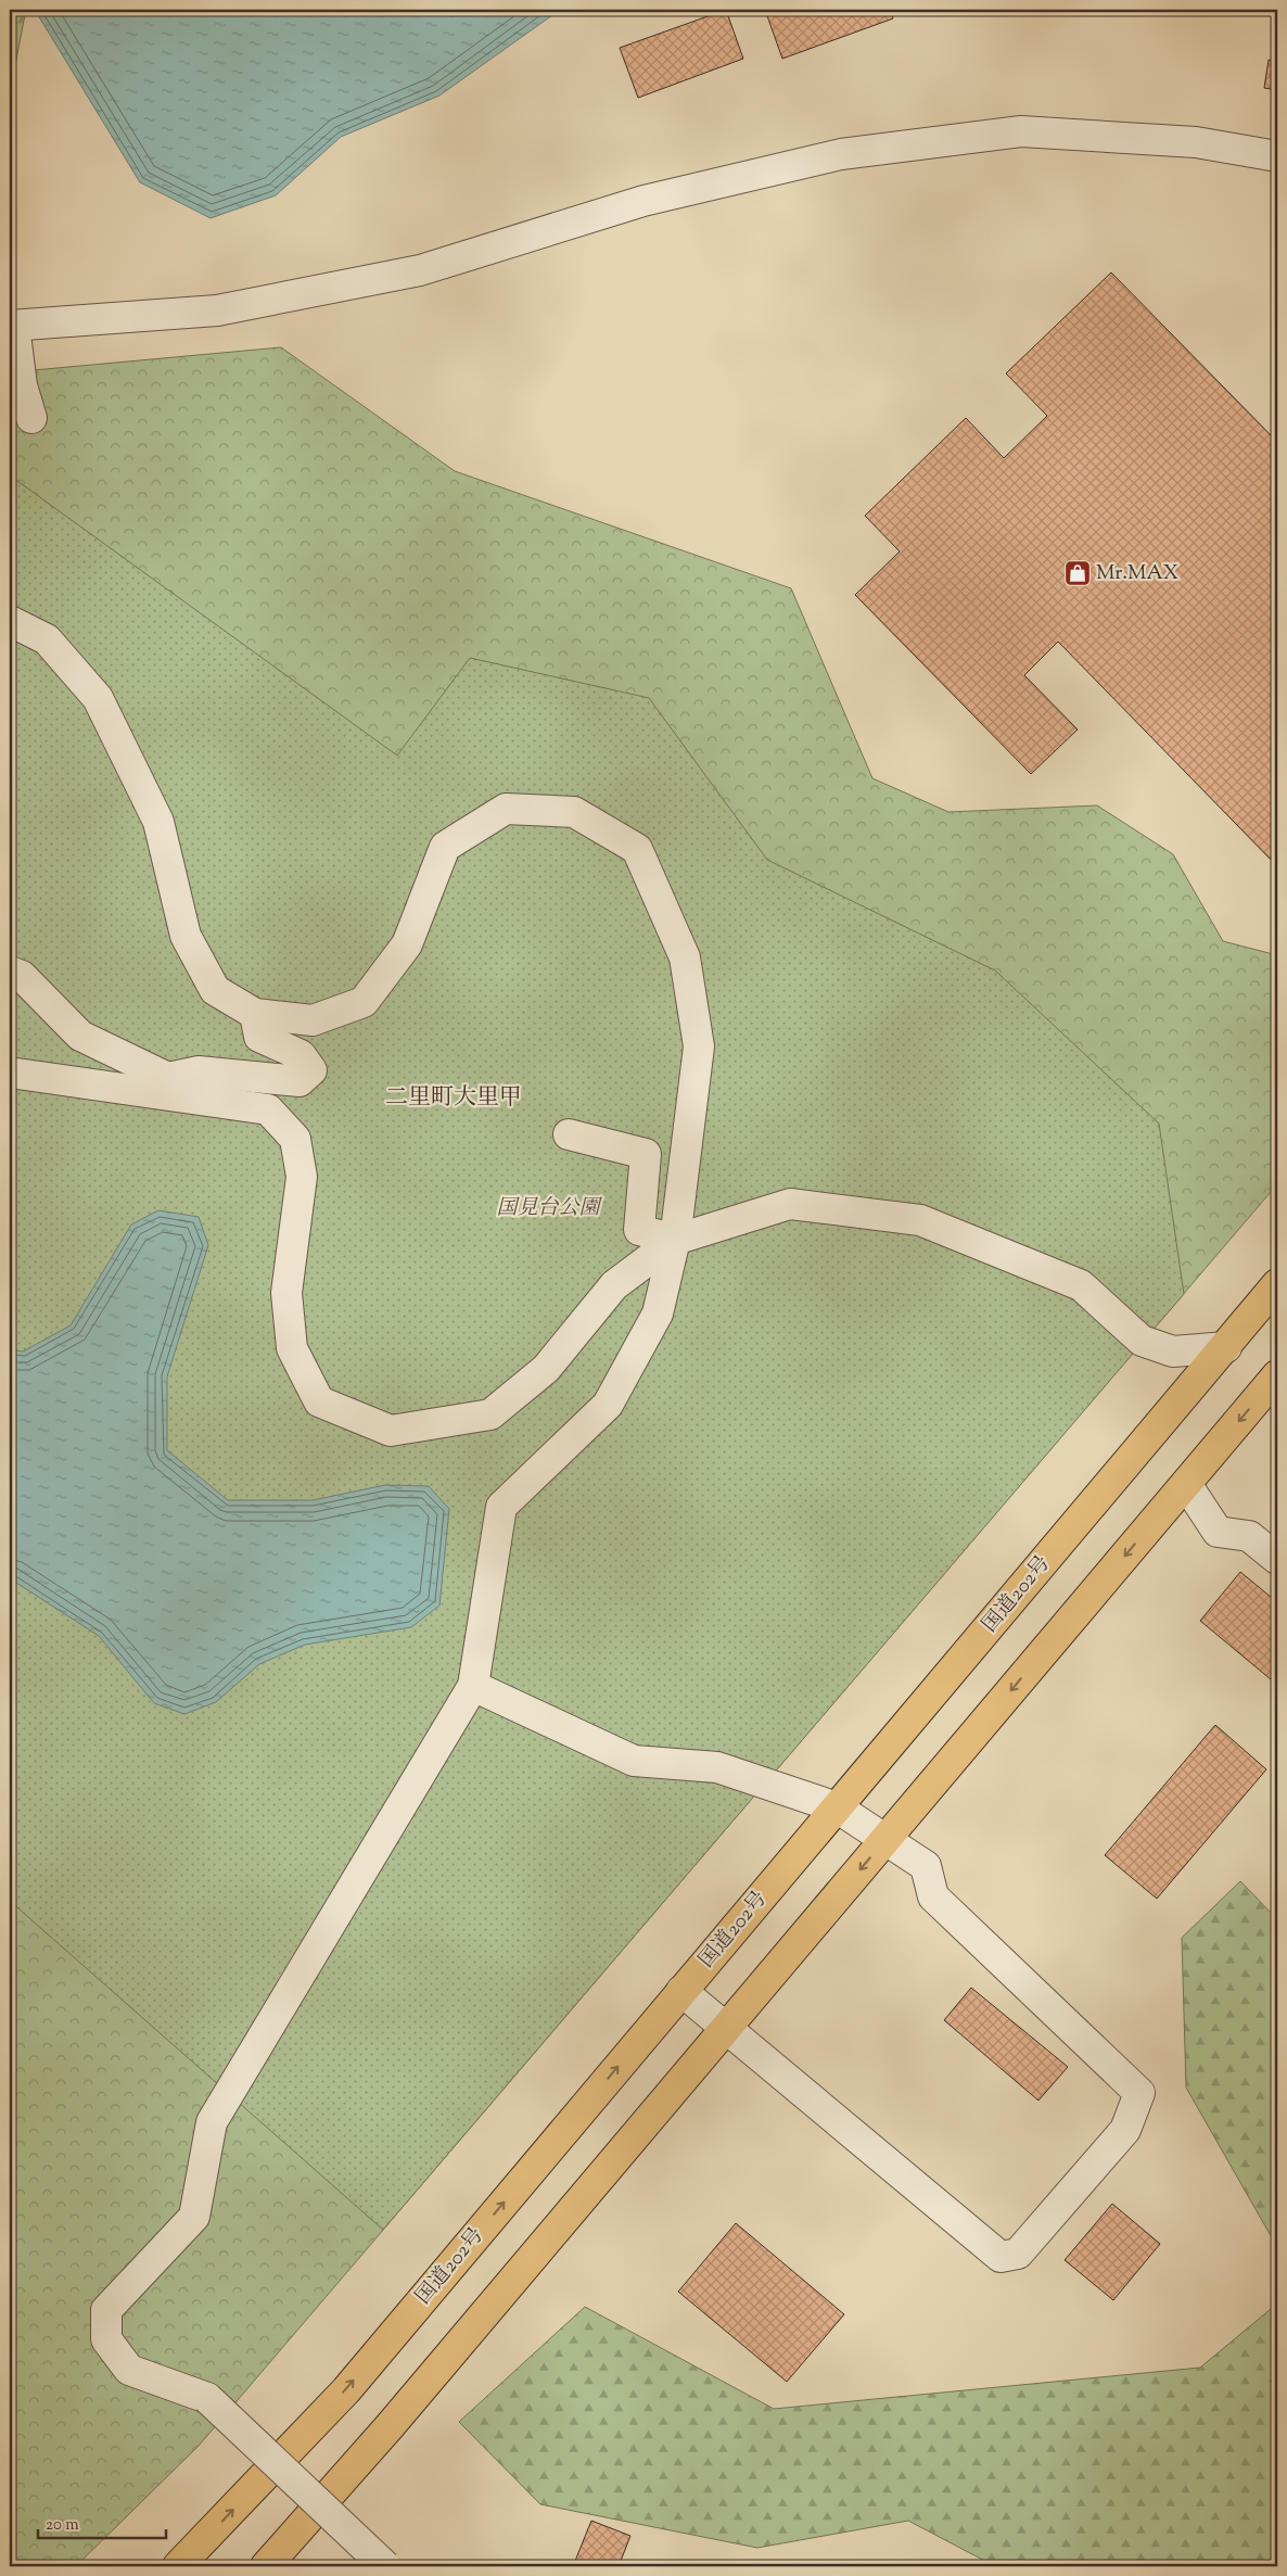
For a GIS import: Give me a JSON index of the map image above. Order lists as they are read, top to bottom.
{
  "streets": {
    "highway": ["国道202号"]
  },
  "districts": ["二里町大里甲"],
  "parks": ["国見台公園"],
  "places": {
    "shop": ["Mr.MAX"]
  },
  "scale_bar": "20 m"
}
